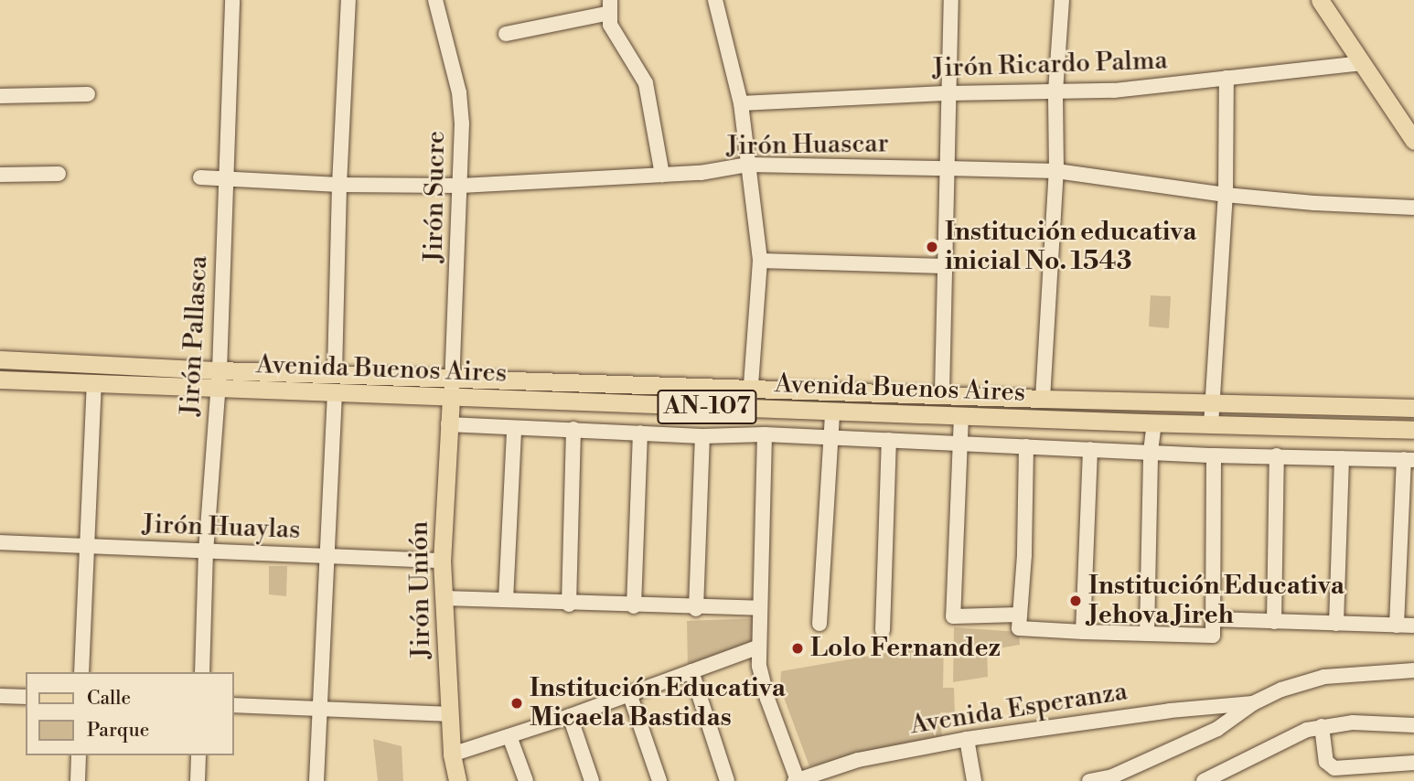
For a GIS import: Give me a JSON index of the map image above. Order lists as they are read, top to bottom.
{
  "streets": {
    "main road": ["Avenida Buenos Aires", "AN-107", "Jirón Unión"],
    "street": [
      "Jirón Ricardo Palma",
      "Jirón Huascar",
      "Jirón Sucre",
      "Jirón Pallasca",
      "Jirón Huaylas",
      "Avenida Esperanza"
    ]
  },
  "crossings": [
    ["Jirón Huascar", "Jirón Sucre"],
    ["Jirón Huascar", "Jirón Pallasca"],
    ["Jirón Sucre", "Avenida Buenos Aires"],
    ["Jirón Sucre", "Jirón Unión"],
    ["Jirón Pallasca", "Avenida Buenos Aires"],
    ["Jirón Pallasca", "Jirón Huaylas"],
    ["Avenida Buenos Aires", "Jirón Unión"],
    ["Jirón Huaylas", "Jirón Unión"]
  ],
  "places": [
    "Institución educativa inicial No. 1543",
    "Institución Educativa Jehova Jireh",
    "Lolo Fernandez",
    "Institución Educativa Micaela Bastidas"
  ],
  "legend": ["Calle", "Parque"]
}
